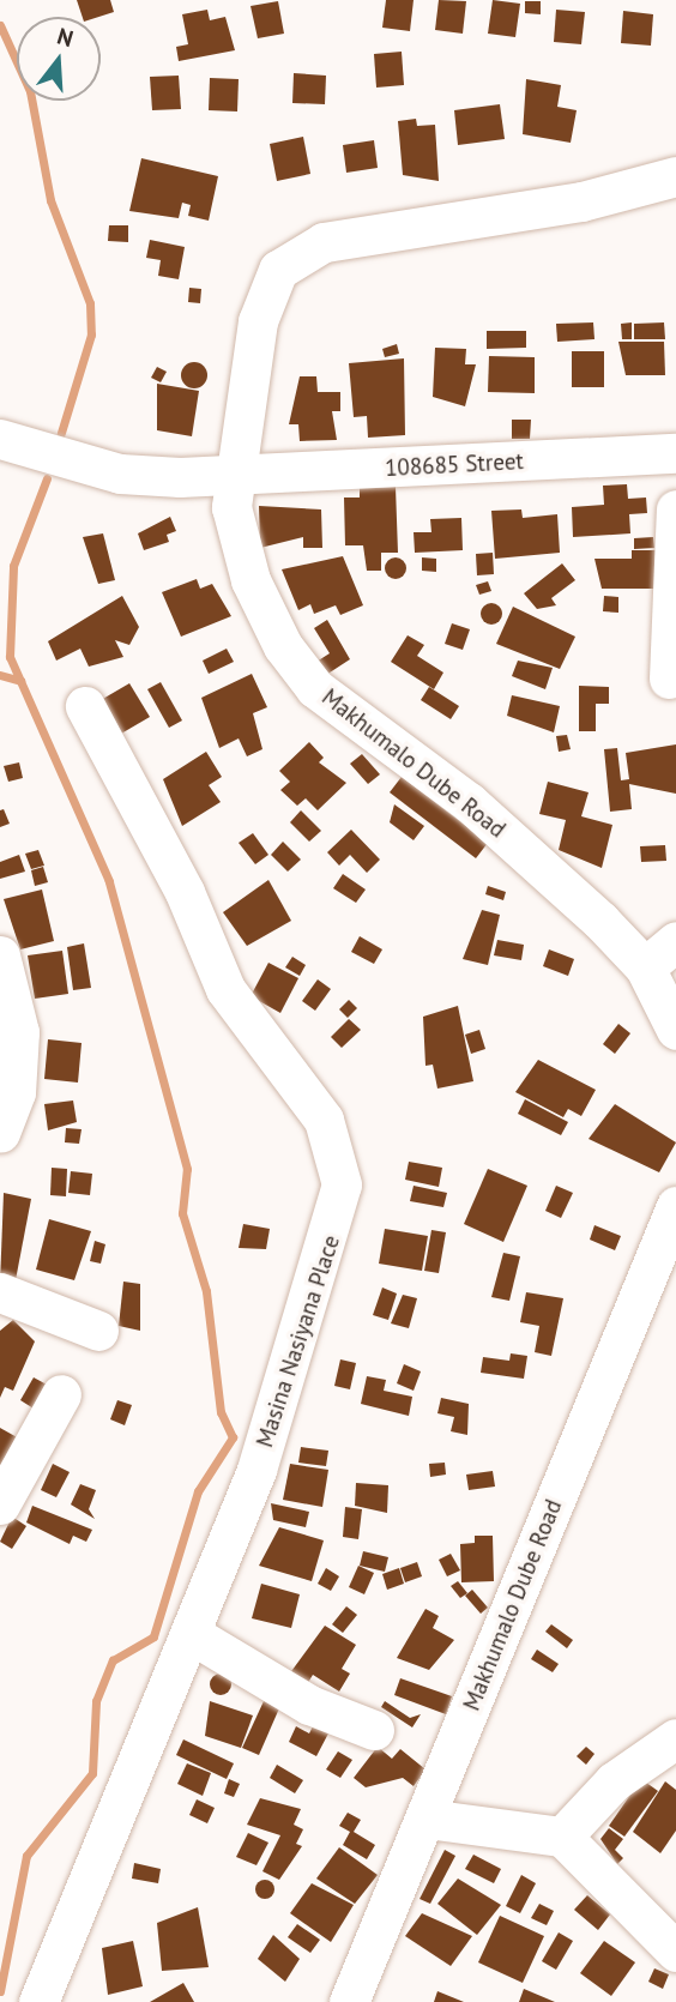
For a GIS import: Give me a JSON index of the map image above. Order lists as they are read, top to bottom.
{
  "streets": {
    "street": ["108685 Street", "Makhumalo Dube Road", "Masina Nasiyana Place"]
  },
  "crossings": [
    ["108685 Street", "Makhumalo Dube Road"]
  ],
  "north": "top"
}
